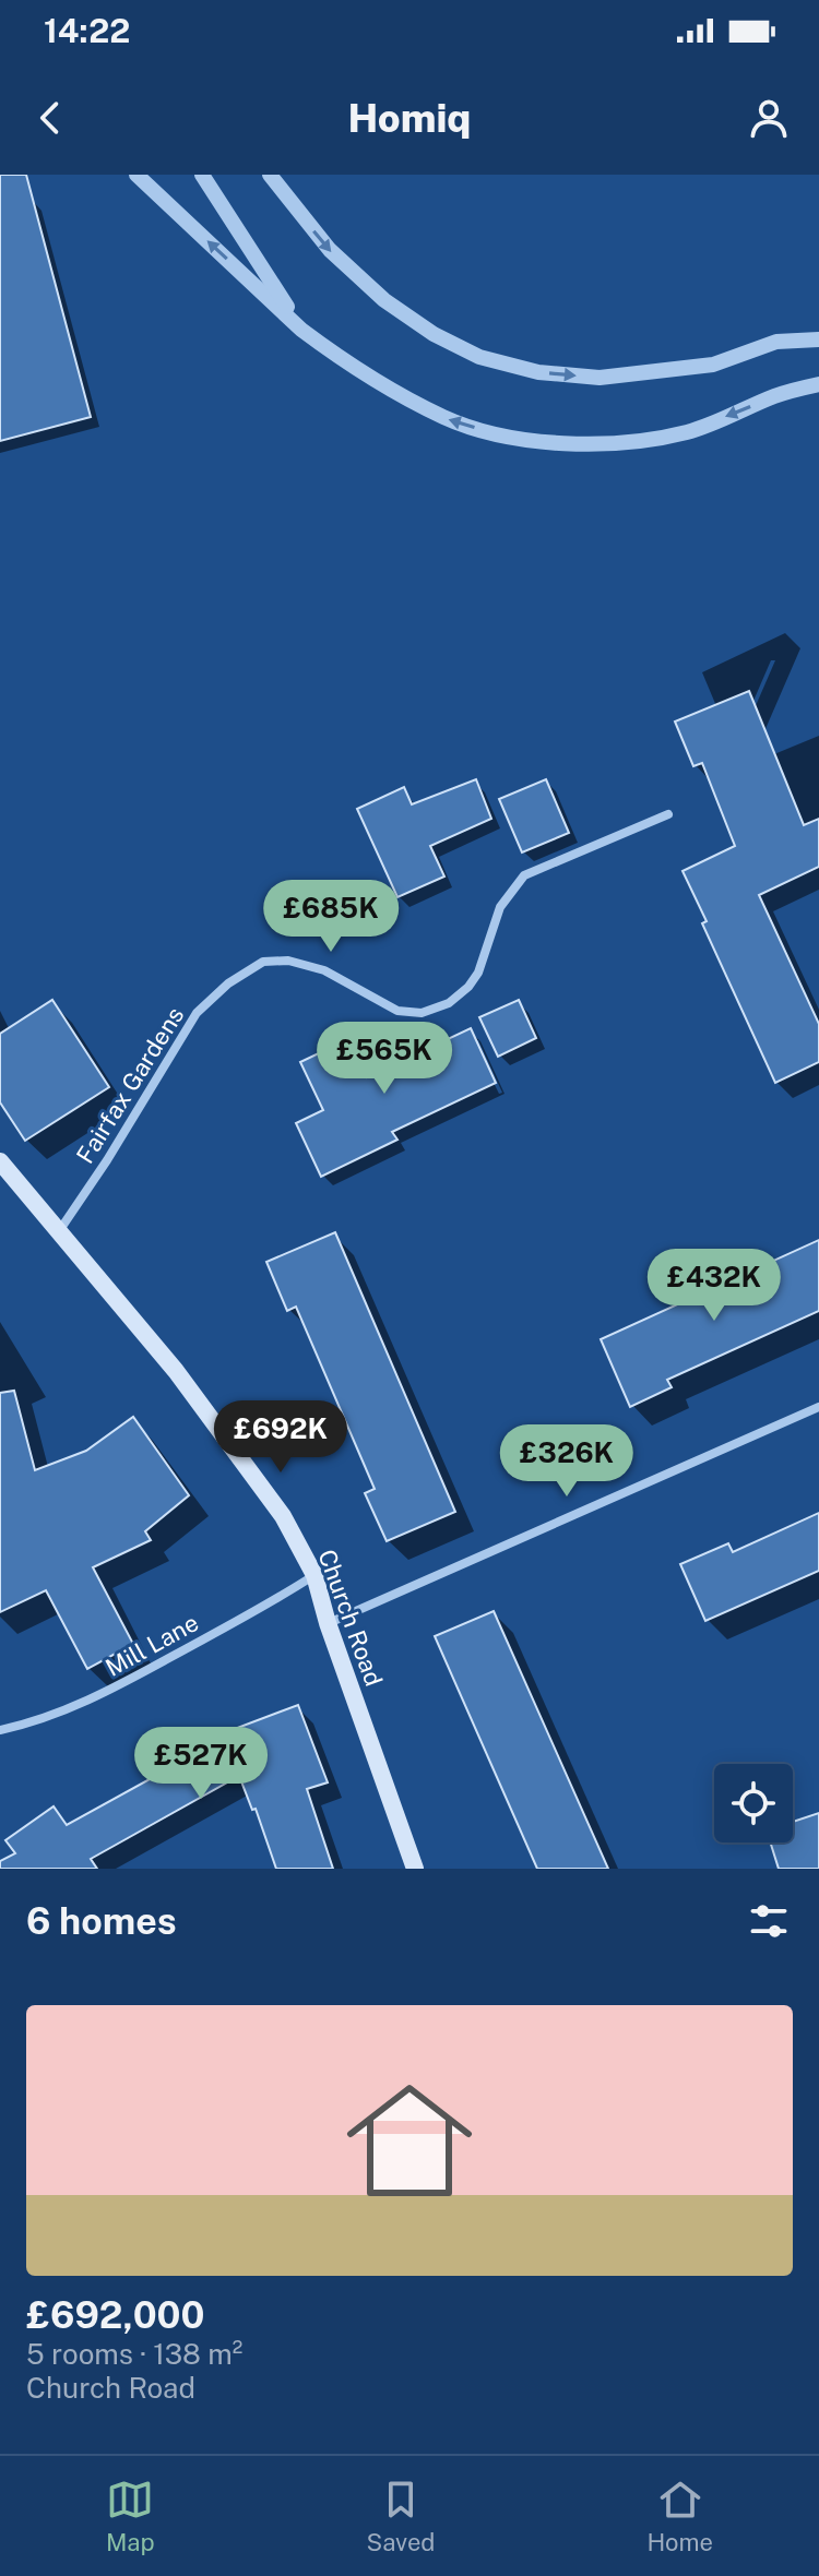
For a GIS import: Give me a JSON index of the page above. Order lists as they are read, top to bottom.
{
  "streets": {
    "main road": ["Church Road"],
    "street": ["Fairfax Gardens", "Mill Lane"]
  },
  "crossings": [
    ["Fairfax Gardens", "Church Road"],
    ["Church Road", "Mill Lane"]
  ],
  "page": {
    "status": "14:22",
    "header": "Homiq",
    "price": [
      "£685K",
      "£565K",
      "£432K",
      "£692K",
      "£326K",
      "£527K"
    ],
    "heading": "6 homes",
    "list": [
      {
        "name": "£692,000",
        "note": "5 rooms · 138 m² · Church Road"
      }
    ],
    "tabs": ["Map", "Saved", "Home"]
  }
}
